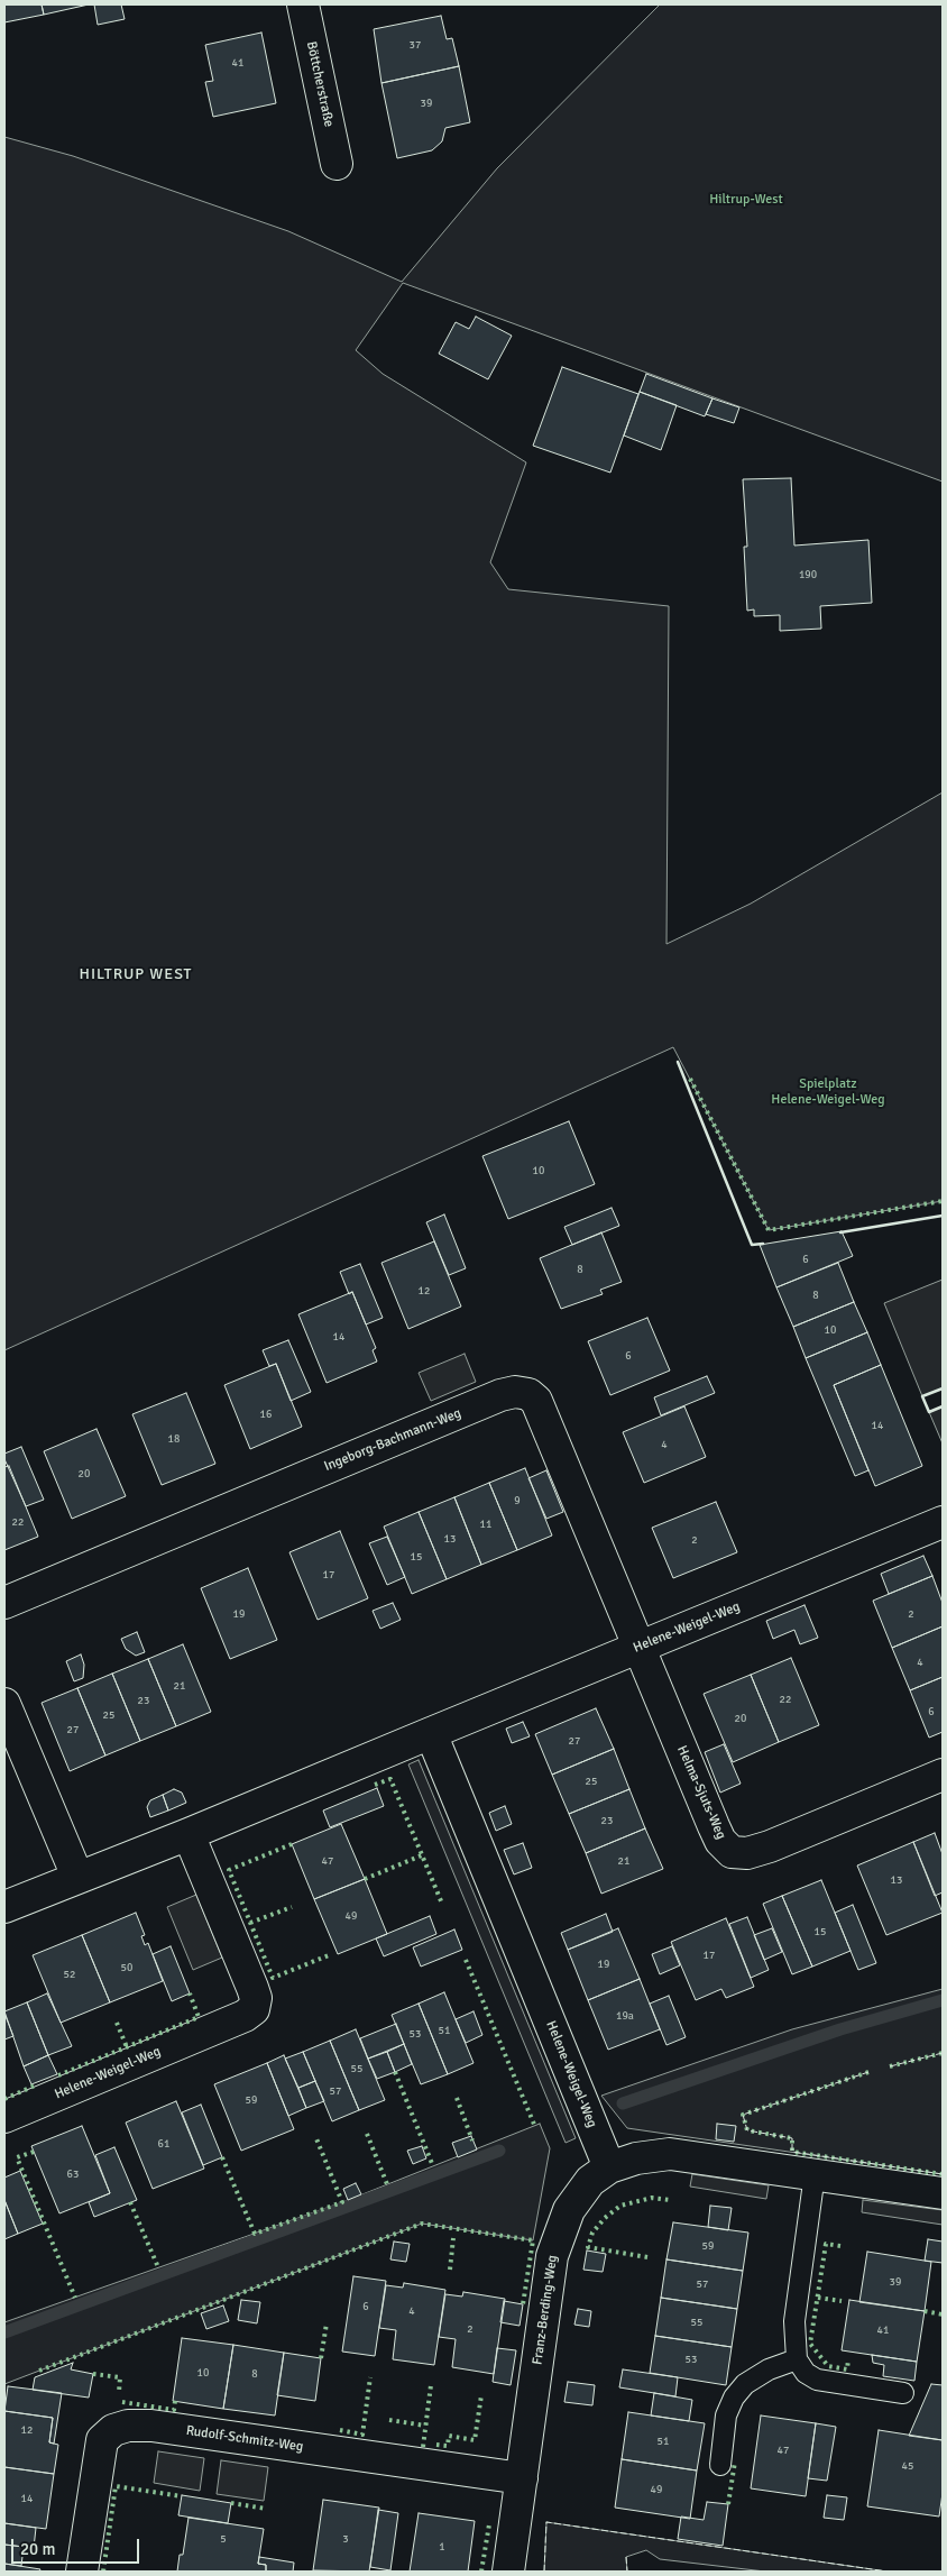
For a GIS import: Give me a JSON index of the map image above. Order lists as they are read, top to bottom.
{
  "streets": {
    "street": [
      "Böttcherstraße",
      "Ingeborg-Bachmann-Weg",
      "Helene-Weigel-Weg",
      "Helma-Sjuts-Weg",
      "Franz-Berding-Weg",
      "Rudolf-Schmitz-Weg"
    ]
  },
  "crossings": [
    ["Ingeborg-Bachmann-Weg", "Helene-Weigel-Weg"],
    ["Ingeborg-Bachmann-Weg", "Helma-Sjuts-Weg"],
    ["Helene-Weigel-Weg", "Helma-Sjuts-Weg"],
    ["Helene-Weigel-Weg", "Franz-Berding-Weg"],
    ["Franz-Berding-Weg", "Rudolf-Schmitz-Weg"]
  ],
  "districts": ["HILTRUP WEST"],
  "parks": ["Hiltrup-West", "Spielplatz Helene-Weigel-Weg"],
  "house_numbers": [
    "37",
    "41",
    "39",
    "190",
    "10",
    "6",
    "8",
    "12",
    "8",
    "10",
    "14",
    "6",
    "16",
    "14",
    "18",
    "4",
    "20",
    "9",
    "22",
    "11",
    "13",
    "2",
    "15",
    "17",
    "19",
    "2",
    "4",
    "21",
    "22",
    "23",
    "6",
    "25",
    "20",
    "27",
    "27",
    "25",
    "23",
    "47",
    "21",
    "13",
    "49",
    "15",
    "17",
    "19",
    "50",
    "52",
    "19a",
    "51",
    "53",
    "55",
    "57",
    "59",
    "61",
    "63",
    "59",
    "39",
    "57",
    "6",
    "4",
    "55",
    "2",
    "41",
    "53",
    "10",
    "8",
    "12",
    "51",
    "47",
    "45",
    "49",
    "14",
    "5",
    "3",
    "1"
  ],
  "scale_bar": "20 m"
}
